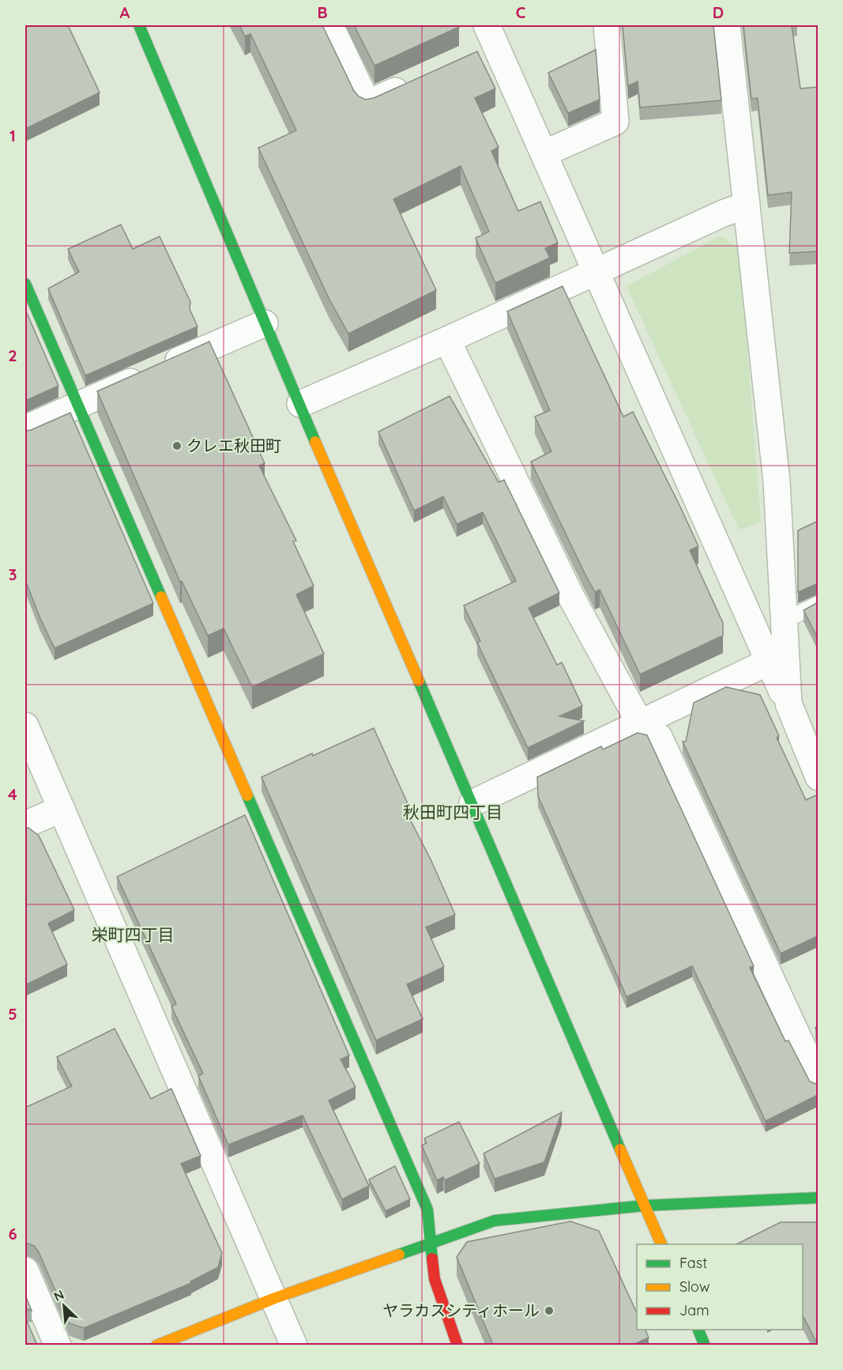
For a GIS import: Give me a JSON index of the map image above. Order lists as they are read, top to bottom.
{
  "districts": ["秋田町四丁目", "栄町四丁目"],
  "places": ["クレエ秋田町", "ヤラカスシティホール"],
  "legend": ["Fast", "Slow", "Jam"],
  "north": "top left",
  "grid": {
    "columns": [
      "A",
      "B",
      "C",
      "D"
    ],
    "rows": [
      "1",
      "2",
      "3",
      "4",
      "5",
      "6"
    ]
  }
}
